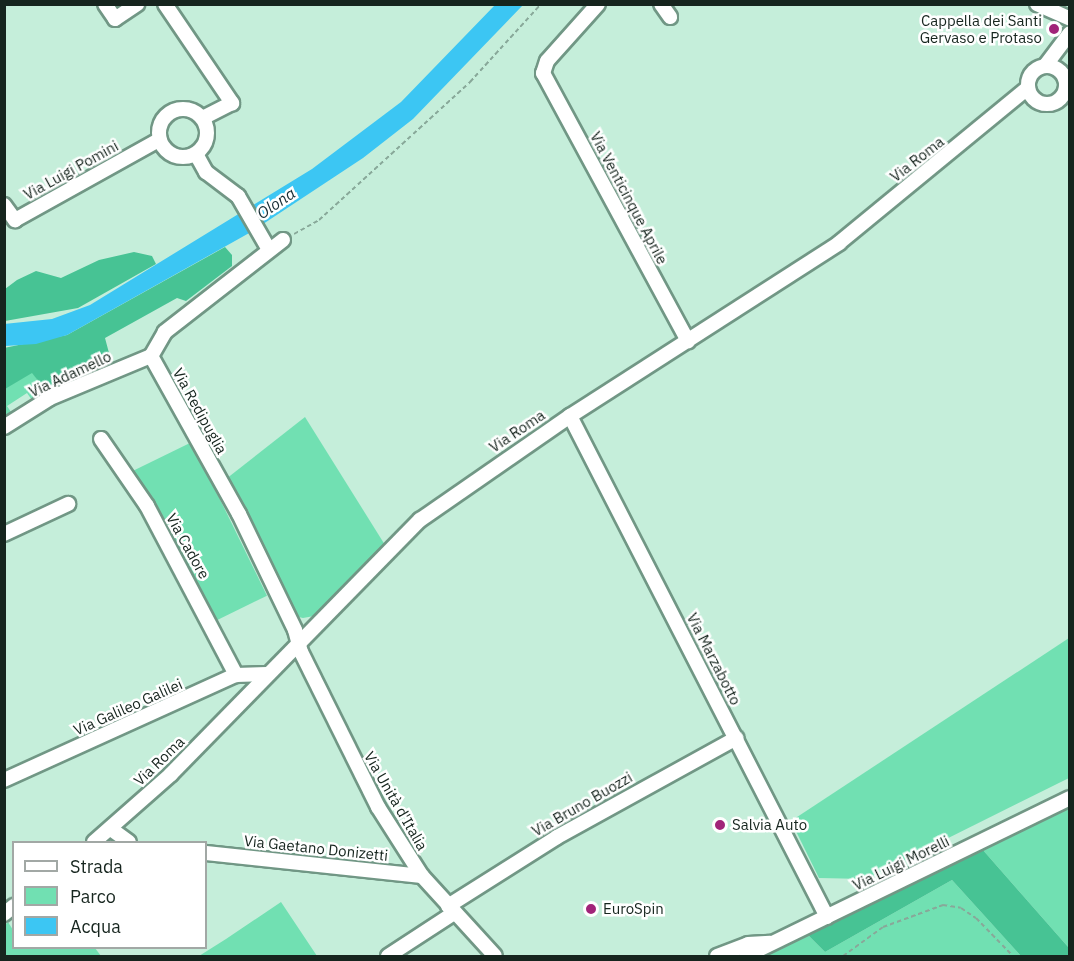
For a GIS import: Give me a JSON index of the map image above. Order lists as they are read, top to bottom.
{
  "streets": {
    "street": [
      "Via Roma",
      "Via Luigi Pomini",
      "Via Venticinque Aprile",
      "Via Adamello",
      "Via Redipuglia",
      "Via Cadore",
      "Via Marzabotto",
      "Via Galileo Galilei",
      "Via Unità d'Italia",
      "Via Bruno Buozzi",
      "Via Gaetano Donizetti",
      "Via Luigi Morelli"
    ]
  },
  "crossings": [
    ["Via Roma", "Via Venticinque Aprile"],
    ["Via Roma", "Via Redipuglia"],
    ["Via Roma", "Via Marzabotto"],
    ["Via Roma", "Via Galileo Galilei"],
    ["Via Roma", "Via Unità d'Italia"],
    ["Via Adamello", "Via Redipuglia"],
    ["Via Redipuglia", "Via Unità d'Italia"],
    ["Via Cadore", "Via Galileo Galilei"],
    ["Via Marzabotto", "Via Bruno Buozzi"],
    ["Via Marzabotto", "Via Luigi Morelli"],
    ["Via Unità d'Italia", "Via Bruno Buozzi"],
    ["Via Unità d'Italia", "Via Gaetano Donizetti"]
  ],
  "water": ["Olona"],
  "places": ["Cappella dei Santi Gervaso e Protaso", "Salvia Auto", "EuroSpin"],
  "legend": ["Strada", "Parco", "Acqua"]
}
